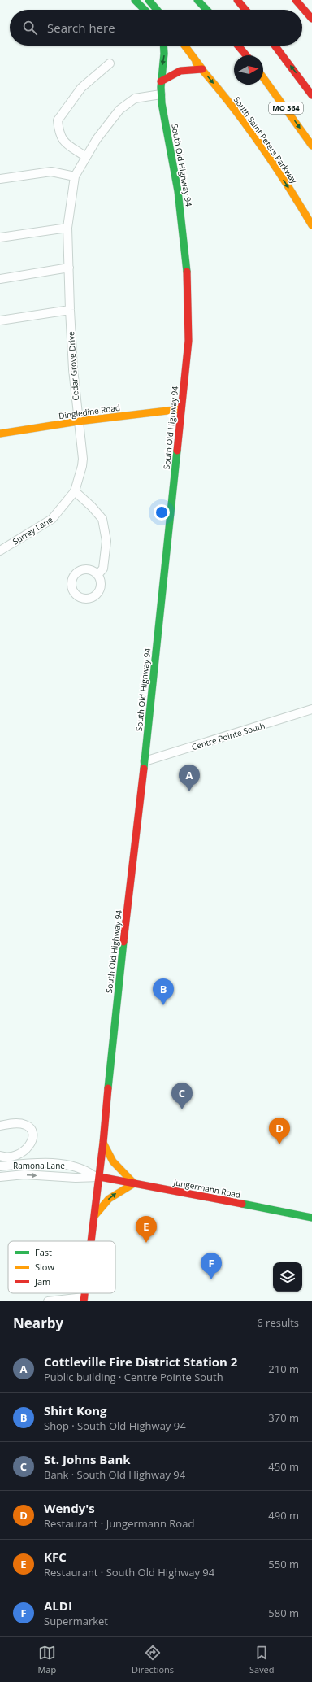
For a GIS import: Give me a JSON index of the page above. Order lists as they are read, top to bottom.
{
  "streets": {
    "main road": [
      "MO 364",
      "South Saint Peters Parkway",
      "South Old Highway 94",
      "Dingledine Road",
      "Jungermann Road"
    ],
    "street": [
      "Cedar Grove Drive",
      "Surrey Lane",
      "Centre Pointe South",
      "Ramona Lane"
    ]
  },
  "crossings": [
    ["South Old Highway 94", "Cedar Grove Drive"],
    ["South Old Highway 94", "Dingledine Road"],
    ["South Old Highway 94", "Centre Pointe South"],
    ["South Old Highway 94", "Ramona Lane"],
    ["South Old Highway 94", "Jungermann Road"],
    ["Cedar Grove Drive", "Dingledine Road"],
    ["Cedar Grove Drive", "Surrey Lane"],
    ["Ramona Lane", "Jungermann Road"]
  ],
  "legend": ["Fast", "Slow", "Jam"],
  "north": "right",
  "page": {
    "search": "Search here",
    "pins": [
      "A",
      "B",
      "C",
      "D",
      "E",
      "F"
    ],
    "heading": ["Nearby", "6 results"],
    "list": [
      {
        "mark": "A",
        "name": "Cottleville Fire District Station 2",
        "note": "Public building · Centre Pointe South",
        "value": "210 m"
      },
      {
        "mark": "B",
        "name": "Shirt Kong",
        "note": "Shop · South Old Highway 94",
        "value": "370 m"
      },
      {
        "mark": "C",
        "name": "St. Johns Bank",
        "note": "Bank · South Old Highway 94",
        "value": "450 m"
      },
      {
        "mark": "D",
        "name": "Wendy's",
        "note": "Restaurant · Jungermann Road",
        "value": "490 m"
      },
      {
        "mark": "E",
        "name": "KFC",
        "note": "Restaurant · South Old Highway 94",
        "value": "550 m"
      },
      {
        "mark": "F",
        "name": "ALDI",
        "note": "Supermarket",
        "value": "580 m"
      }
    ],
    "nav": ["Map", "Directions", "Saved"]
  }
}
